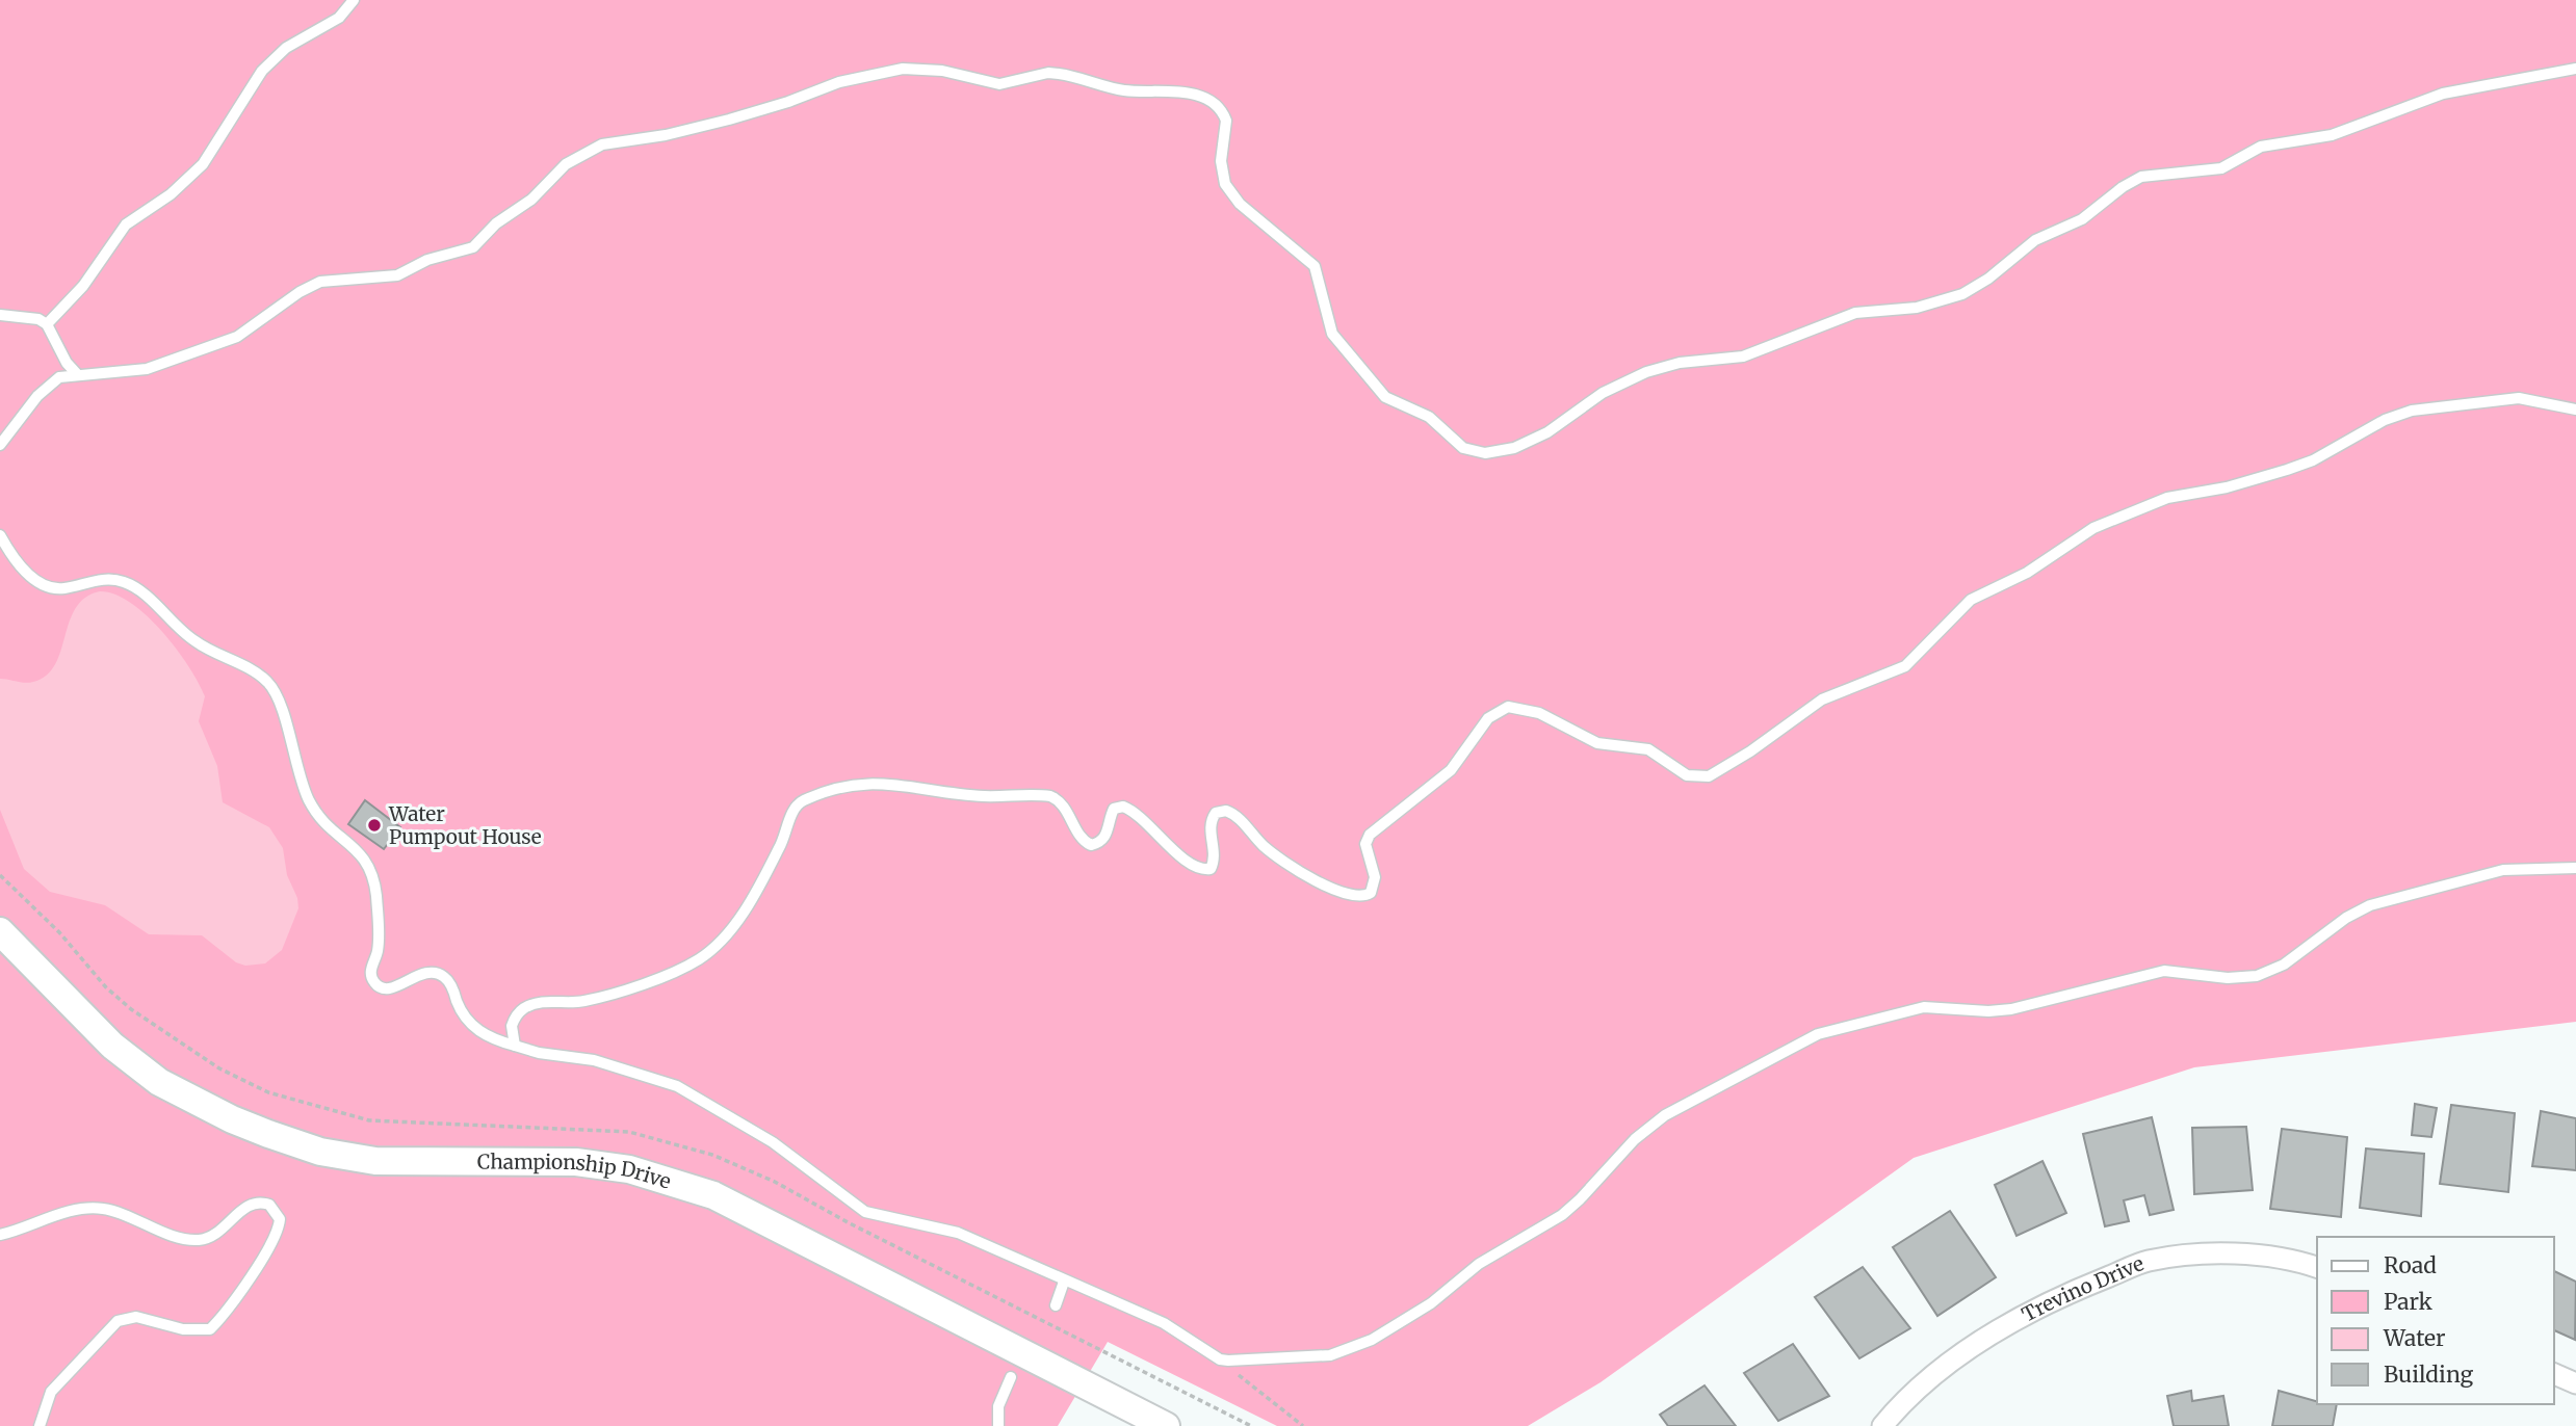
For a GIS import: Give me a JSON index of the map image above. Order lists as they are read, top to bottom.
{
  "streets": {
    "street": ["Championship Drive", "Trevino Drive"]
  },
  "places": ["Water Pumpout House"],
  "legend": [
    "Road",
    "Park",
    "Water",
    "Building"
  ]
}
